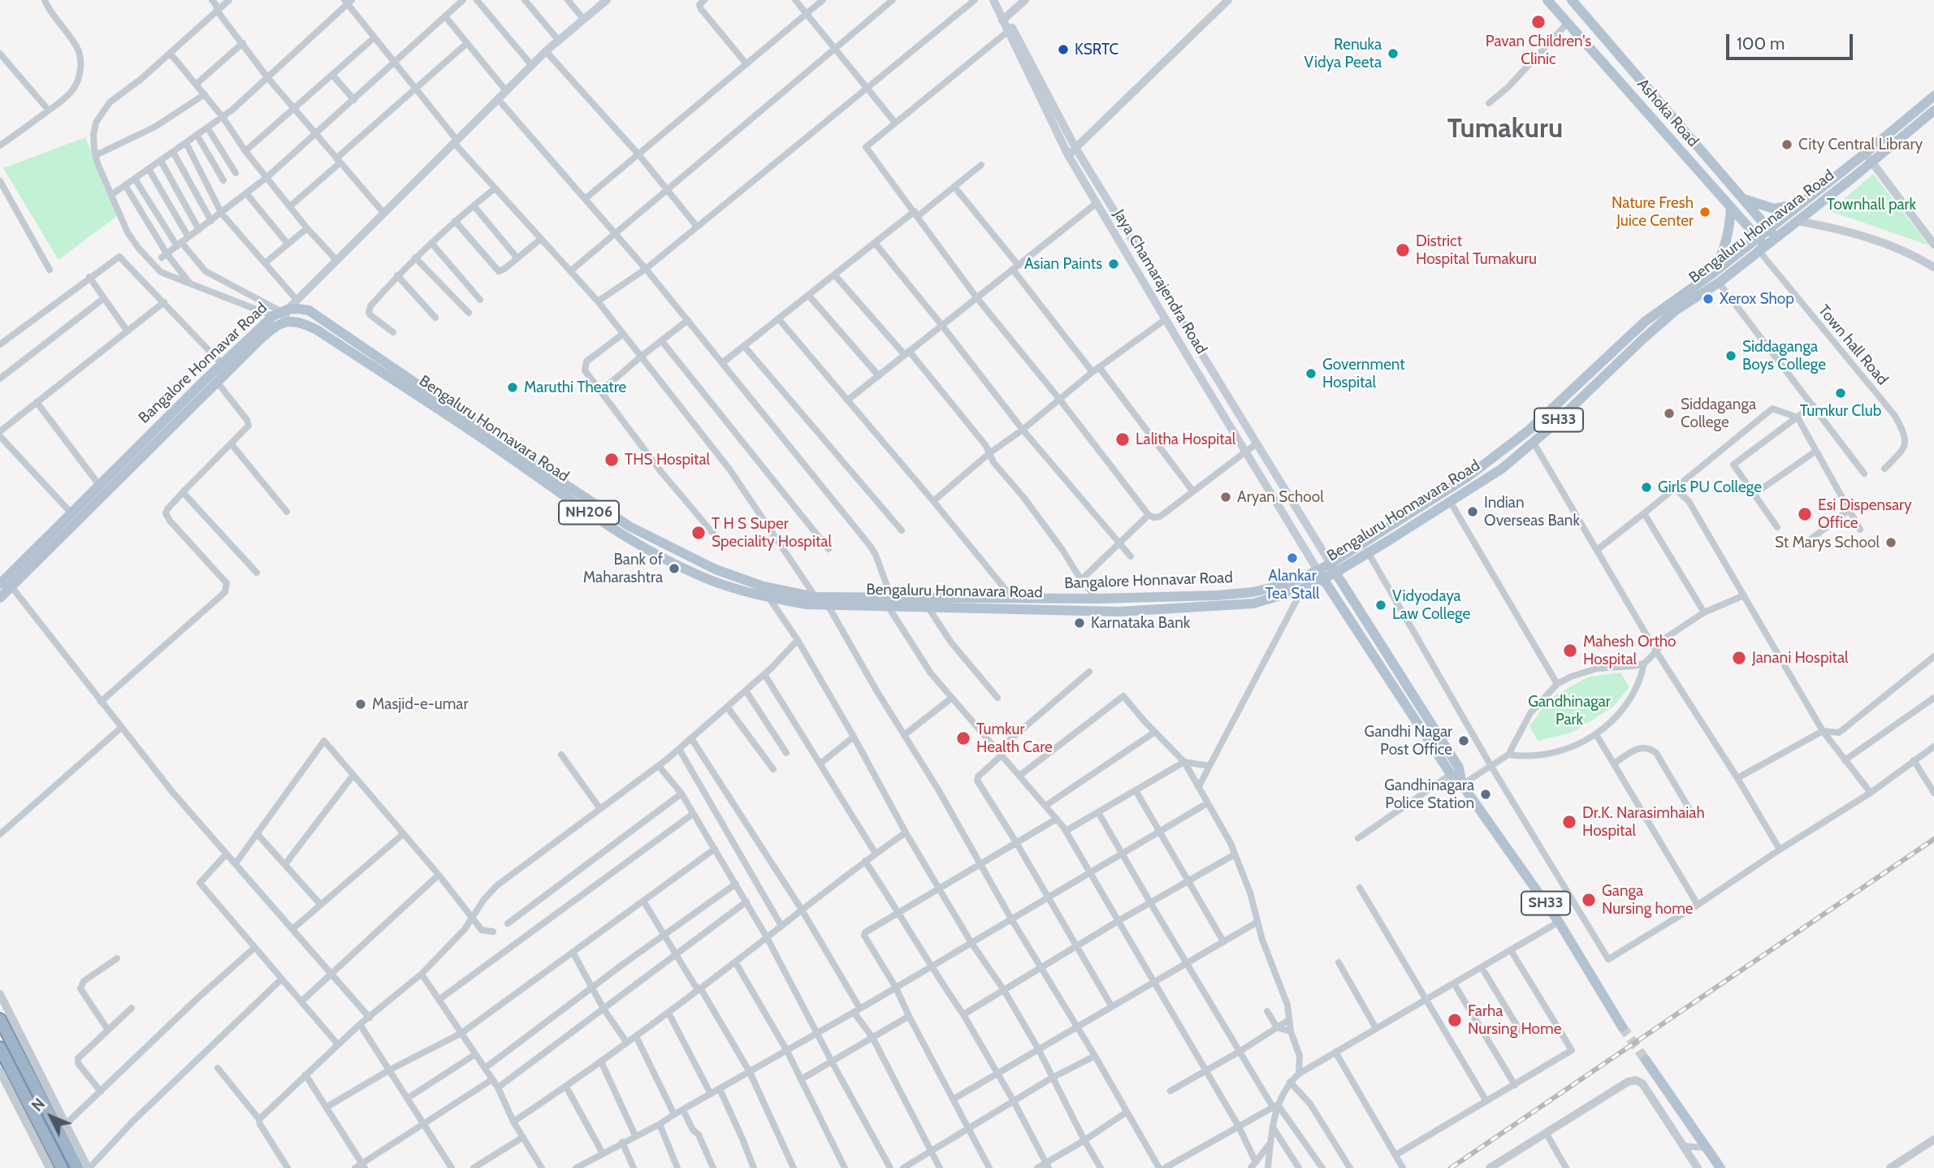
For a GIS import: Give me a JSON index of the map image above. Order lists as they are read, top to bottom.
{
  "streets": {
    "main road": [
      "Ashoka Road",
      "Bengaluru Honnavara Road",
      "Jaya Chamarajendra Road",
      "Bangalore Honnavar Road",
      "SH33",
      "NH206"
    ],
    "street": ["Town hall Road"]
  },
  "crossings": [
    ["Ashoka Road", "Bengaluru Honnavara Road"],
    ["Ashoka Road", "Town hall Road"],
    ["Ashoka Road", "Bangalore Honnavar Road"],
    ["Bengaluru Honnavara Road", "Jaya Chamarajendra Road"],
    ["Bengaluru Honnavara Road", "Town hall Road"],
    ["Bengaluru Honnavara Road", "Bangalore Honnavar Road"],
    ["Bengaluru Honnavara Road", "SH33"],
    ["Jaya Chamarajendra Road", "Bangalore Honnavar Road"],
    ["Jaya Chamarajendra Road", "SH33"],
    ["Bangalore Honnavar Road", "SH33"]
  ],
  "districts": ["Tumakuru"],
  "parks": ["Townhall park", "Gandhinagar Park"],
  "places": [
    "Pavan Children's Clinic",
    "KSRTC",
    "Renuka Vidya Peeta",
    "City Central Library",
    "Nature Fresh Juice Center",
    "District Hospital Tumakuru",
    "Asian Paints",
    "Xerox Shop",
    "Siddaganga Boys College",
    "Government Hospital",
    "Maruthi Theatre",
    "Tumkur Club",
    "Siddaganga College",
    "Lalitha Hospital",
    "THS Hospital",
    "Girls PU College",
    "Aryan School",
    "Indian Overseas Bank",
    "Esi Dispensary Office",
    "T H S Super Speciality Hospital",
    "St Marys School",
    "Alankar Tea Stall",
    "Bank of Maharashtra",
    "Vidyodaya Law College",
    "Karnataka Bank",
    "Mahesh Ortho Hospital",
    "Janani Hospital",
    "Masjid-e-umar",
    "Tumkur Health Care",
    "Gandhi Nagar Post Office",
    "Gandhinagara Police Station",
    "Dr.K. Narasimhaiah Hospital",
    "Ganga Nursing home",
    "Farha Nursing Home"
  ],
  "scale_bar": "100 m",
  "north": "top left"
}
